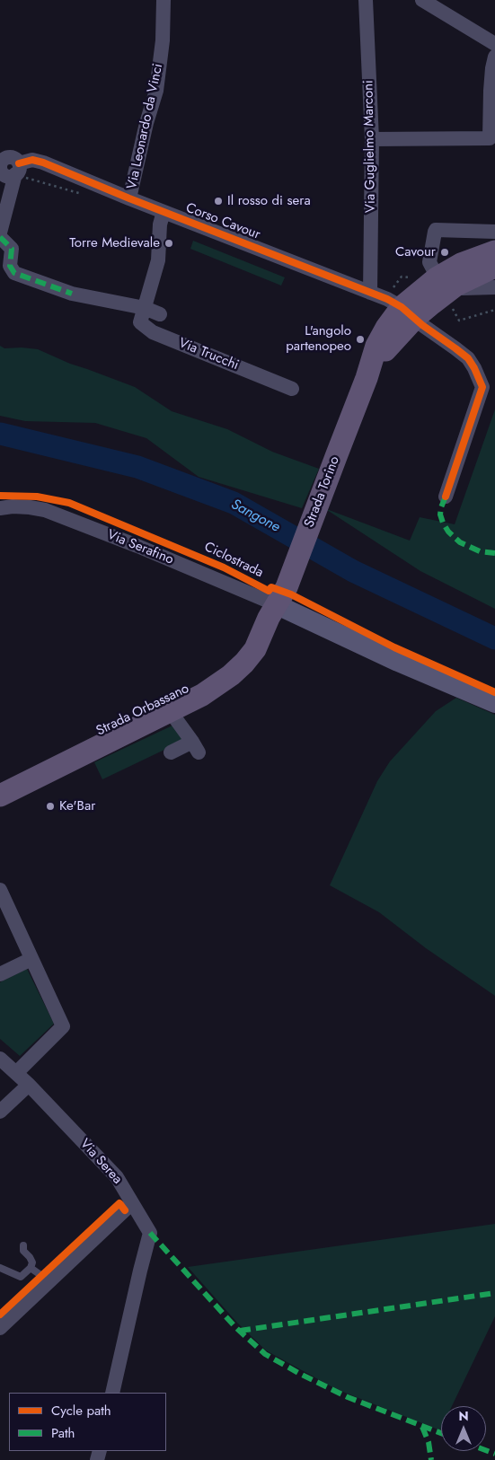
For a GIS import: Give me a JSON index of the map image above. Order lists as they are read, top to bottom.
{
  "streets": {
    "main road": ["Strada Torino", "Strada Orbassano"],
    "street": [
      "Via Leonardo da Vinci",
      "Via Guglielmo Marconi",
      "Corso Cavour",
      "Via Trucchi",
      "Via Serafino",
      "Via Serea"
    ],
    "cycle path": ["Ciclostrada"]
  },
  "crossings": [
    ["Via Leonardo da Vinci", "Corso Cavour"],
    ["Via Guglielmo Marconi", "Corso Cavour"],
    ["Corso Cavour", "Via Trucchi"],
    ["Corso Cavour", "Strada Torino"],
    ["Strada Torino", "Via Serafino"],
    ["Strada Torino", "Strada Orbassano"],
    ["Via Serafino", "Strada Orbassano"]
  ],
  "water": ["Sangone"],
  "places": [
    "Il rosso di sera",
    "Torre Medievale",
    "Cavour",
    "L'angolo partenopeo",
    "Ke'Bar"
  ],
  "legend": ["Cycle path", "Path"],
  "north": "top"
}
